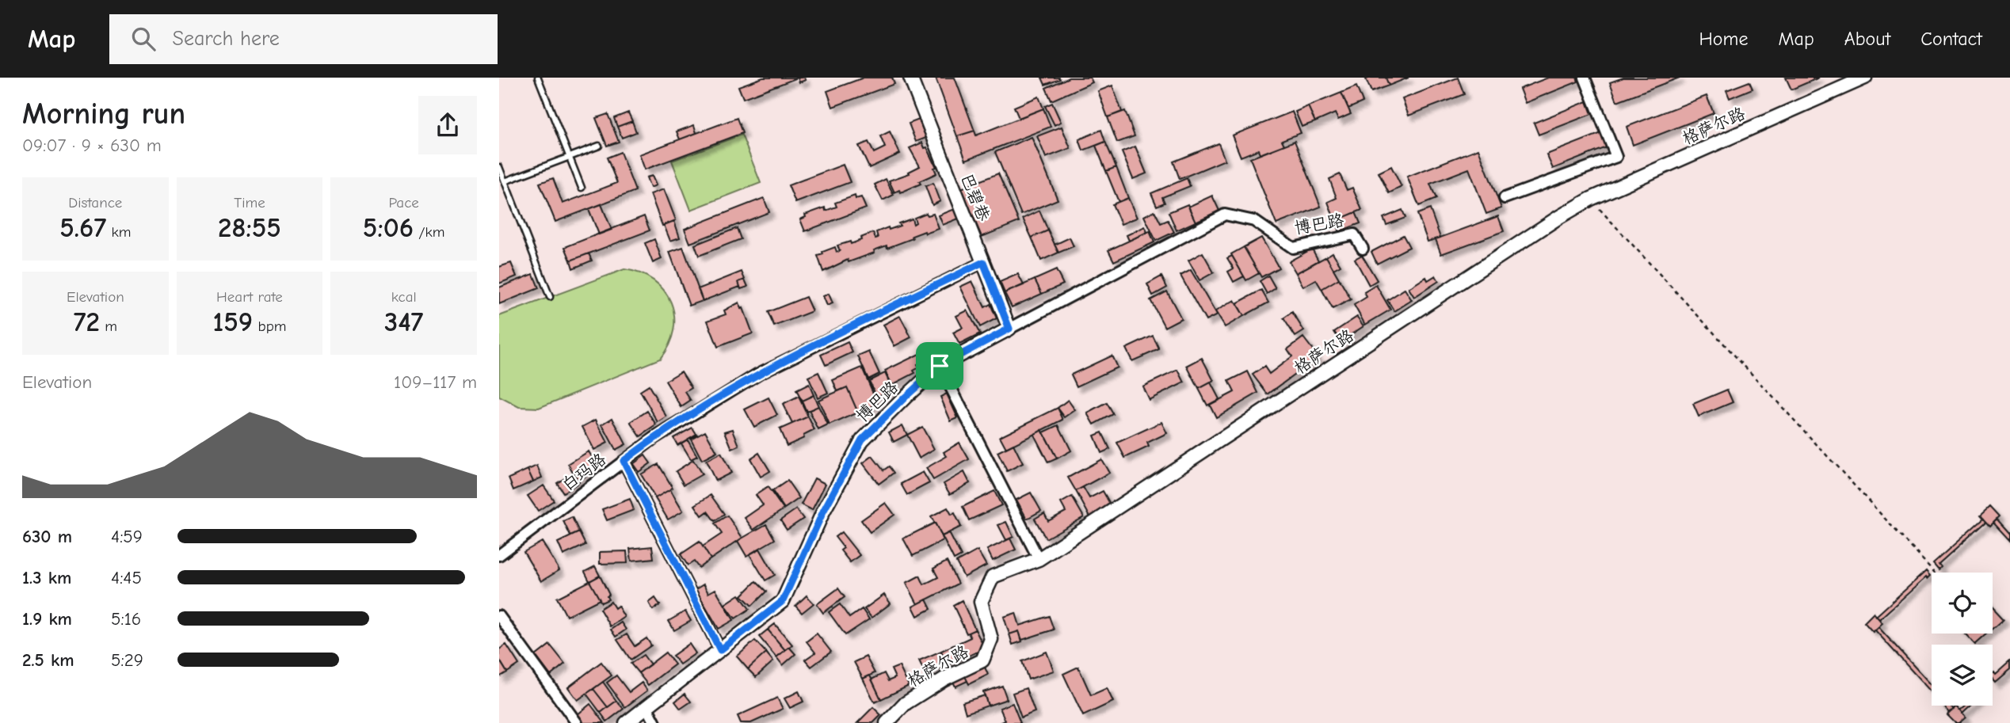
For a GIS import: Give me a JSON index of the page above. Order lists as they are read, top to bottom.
{
  "streets": {
    "street": [
      "格萨尔路",
      "巴碧巷",
      "博巴路",
      "白玛路"
    ]
  },
  "crossings": [
    ["巴碧巷", "博巴路"],
    ["巴碧巷", "白玛路"]
  ],
  "page": {
    "header": "Map",
    "search": "Search here",
    "nav": [
      "Home",
      "Map",
      "About",
      "Contact"
    ],
    "heading": ["Morning run", "09:07 · 9 × 630 m"],
    "stats": [
      ["Distance", "5.67 km"],
      ["Time", "28:55"],
      ["Pace", "5:06 /km"],
      ["Elevation", "72 m"],
      ["Heart rate", "159 bpm"],
      ["kcal", "347"]
    ],
    "chart": ["Elevation", "109–117 m"],
    "list": [
      {
        "name": "630 m",
        "note": "4:59"
      },
      {
        "name": "1.3 km",
        "note": "4:45"
      },
      {
        "name": "1.9 km",
        "note": "5:16"
      },
      {
        "name": "2.5 km",
        "note": "5:29"
      }
    ]
  }
}
